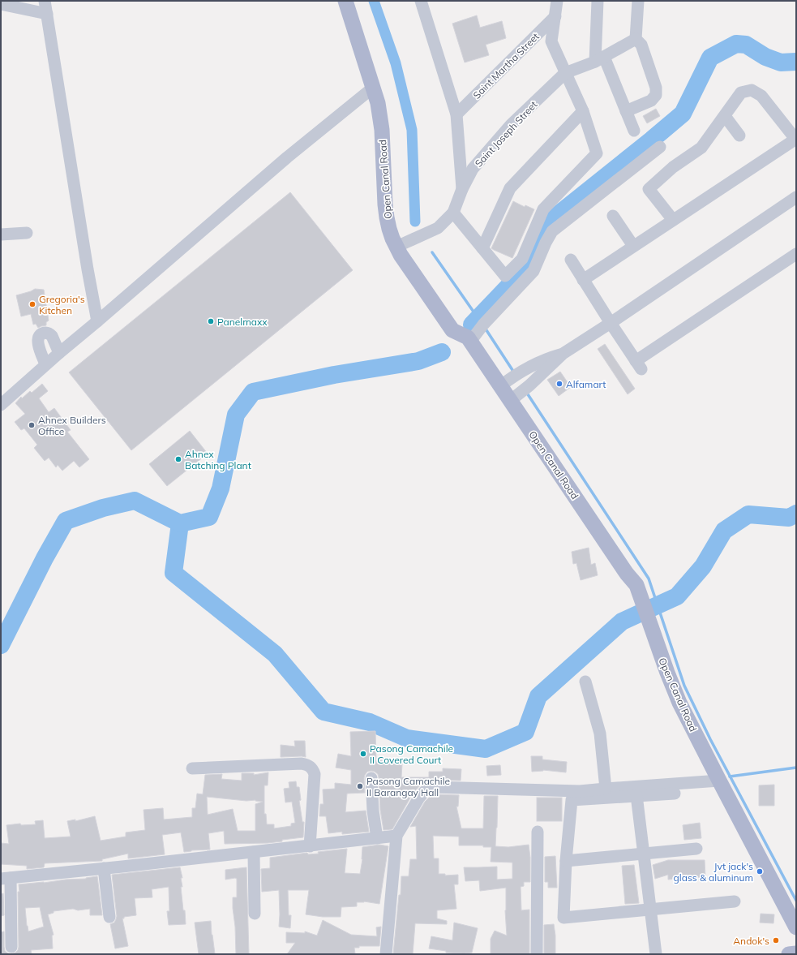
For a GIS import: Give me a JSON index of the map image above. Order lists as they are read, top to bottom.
{
  "streets": {
    "main road": ["Open Canal Road"],
    "street": ["Saint Martha Street", "Saint Joseph Street"]
  },
  "crossings": [
    ["Saint Joseph Street", "Open Canal Road"]
  ],
  "places": [
    "Gregoria's Kitchen",
    "Panelmaxx",
    "Alfamart",
    "Ahnex Builders Office",
    "Ahnex Batching Plant",
    "Pasong Camachile II Covered Court",
    "Pasong Camachile II Barangay Hall",
    "Jvt jack's glass & aluminum",
    "Andok's"
  ]
}
